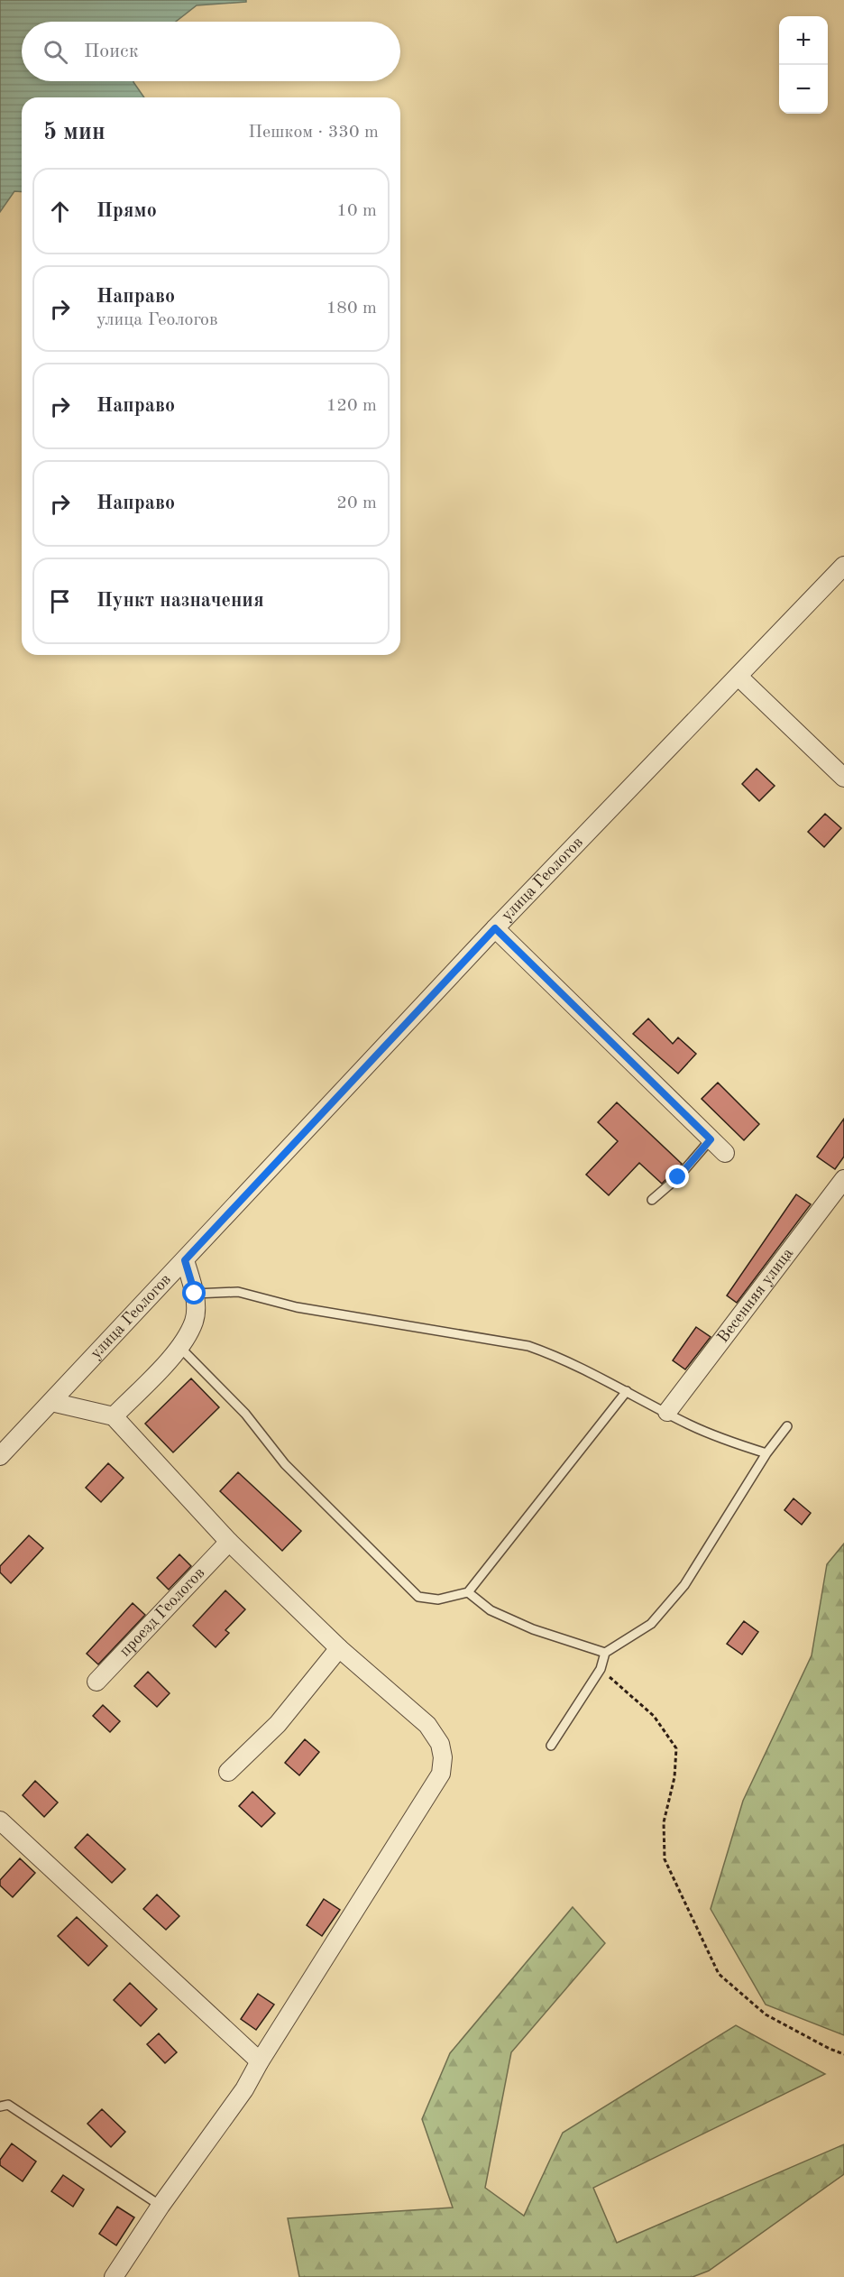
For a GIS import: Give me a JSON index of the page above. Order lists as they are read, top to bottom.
{
  "streets": {
    "street": ["улица Геологов", "Весенняя улица", "проезд Геологов"]
  },
  "page": {
    "map_buttons": ["+", "−"],
    "search": "Поиск",
    "heading": ["5 мин", "Пешком · 330 m"],
    "list": [
      ["Прямо", "10 m"],
      ["Направо", "улица Геологов", "180 m"],
      ["Направо", "120 m"],
      ["Направо", "20 m"],
      "Пункт назначения"
    ]
  }
}
